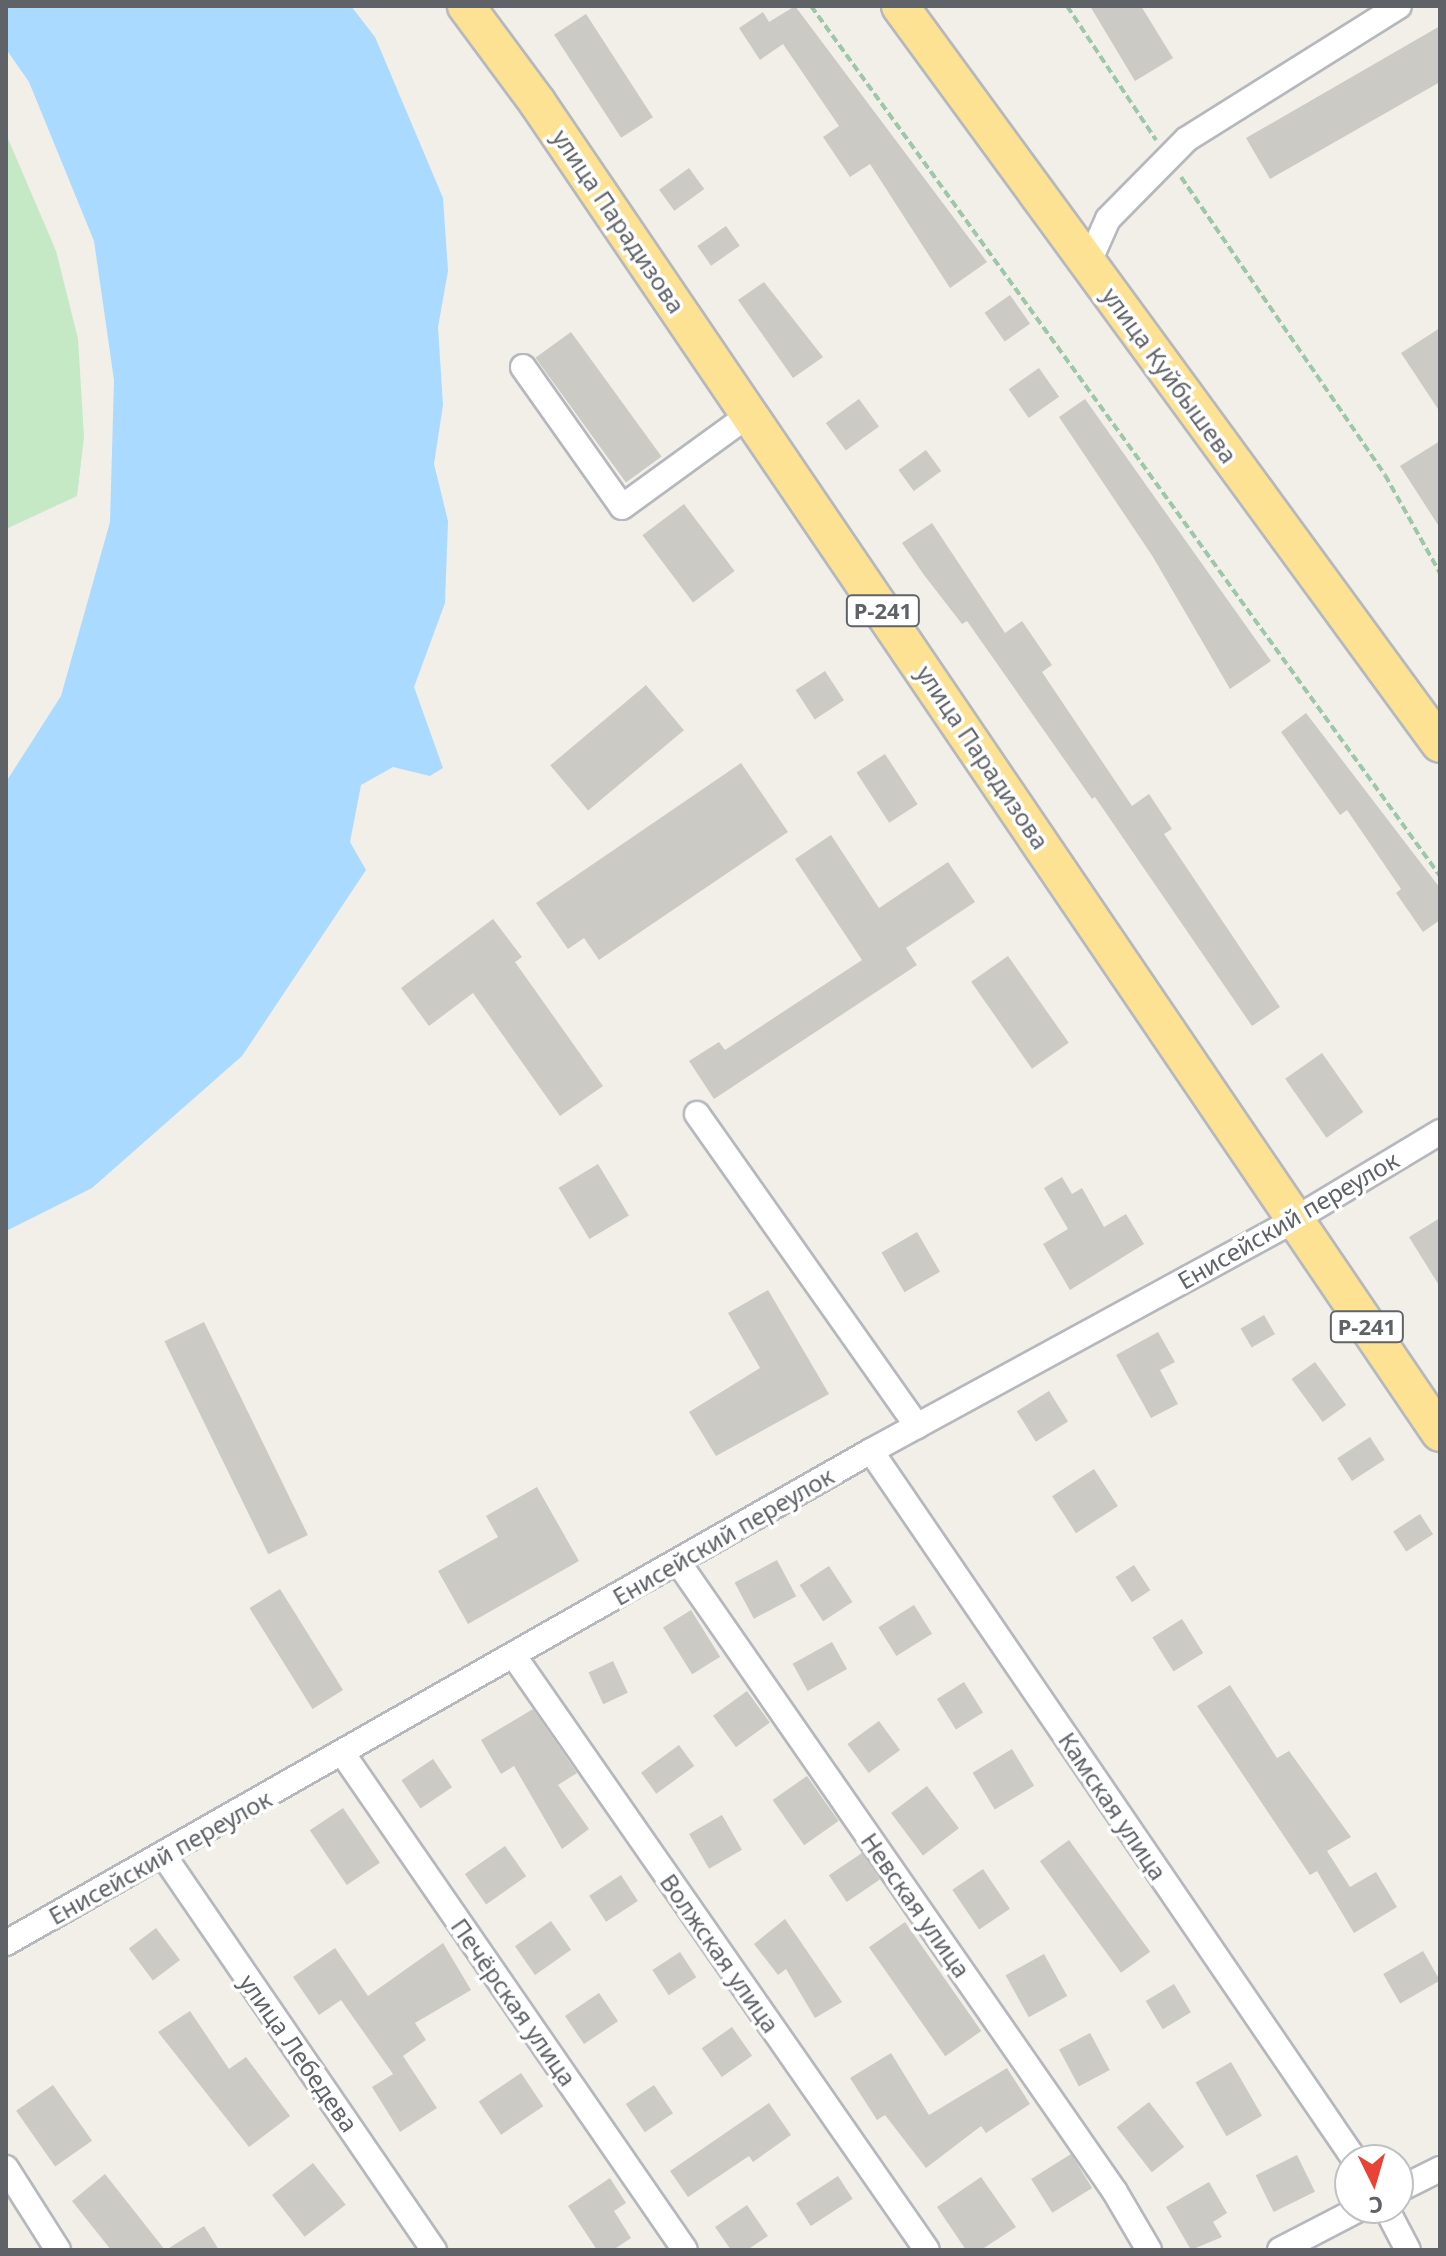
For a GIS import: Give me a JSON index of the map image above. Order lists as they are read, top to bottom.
{
  "streets": {
    "highway": ["улица Парадизова", "улица Куйбышева", "Р-241"],
    "street": [
      "Енисейский переулок",
      "Камская улица",
      "Невская улица",
      "Волжская улица",
      "Печёрская улица",
      "улица Лебедева"
    ]
  },
  "crossings": [
    ["улица Парадизова", "Енисейский переулок"],
    ["Енисейский переулок", "Камская улица"],
    ["Енисейский переулок", "Невская улица"],
    ["Енисейский переулок", "Волжская улица"],
    ["Енисейский переулок", "Печёрская улица"],
    ["Енисейский переулок", "улица Лебедева"]
  ],
  "north": "bottom"
}
